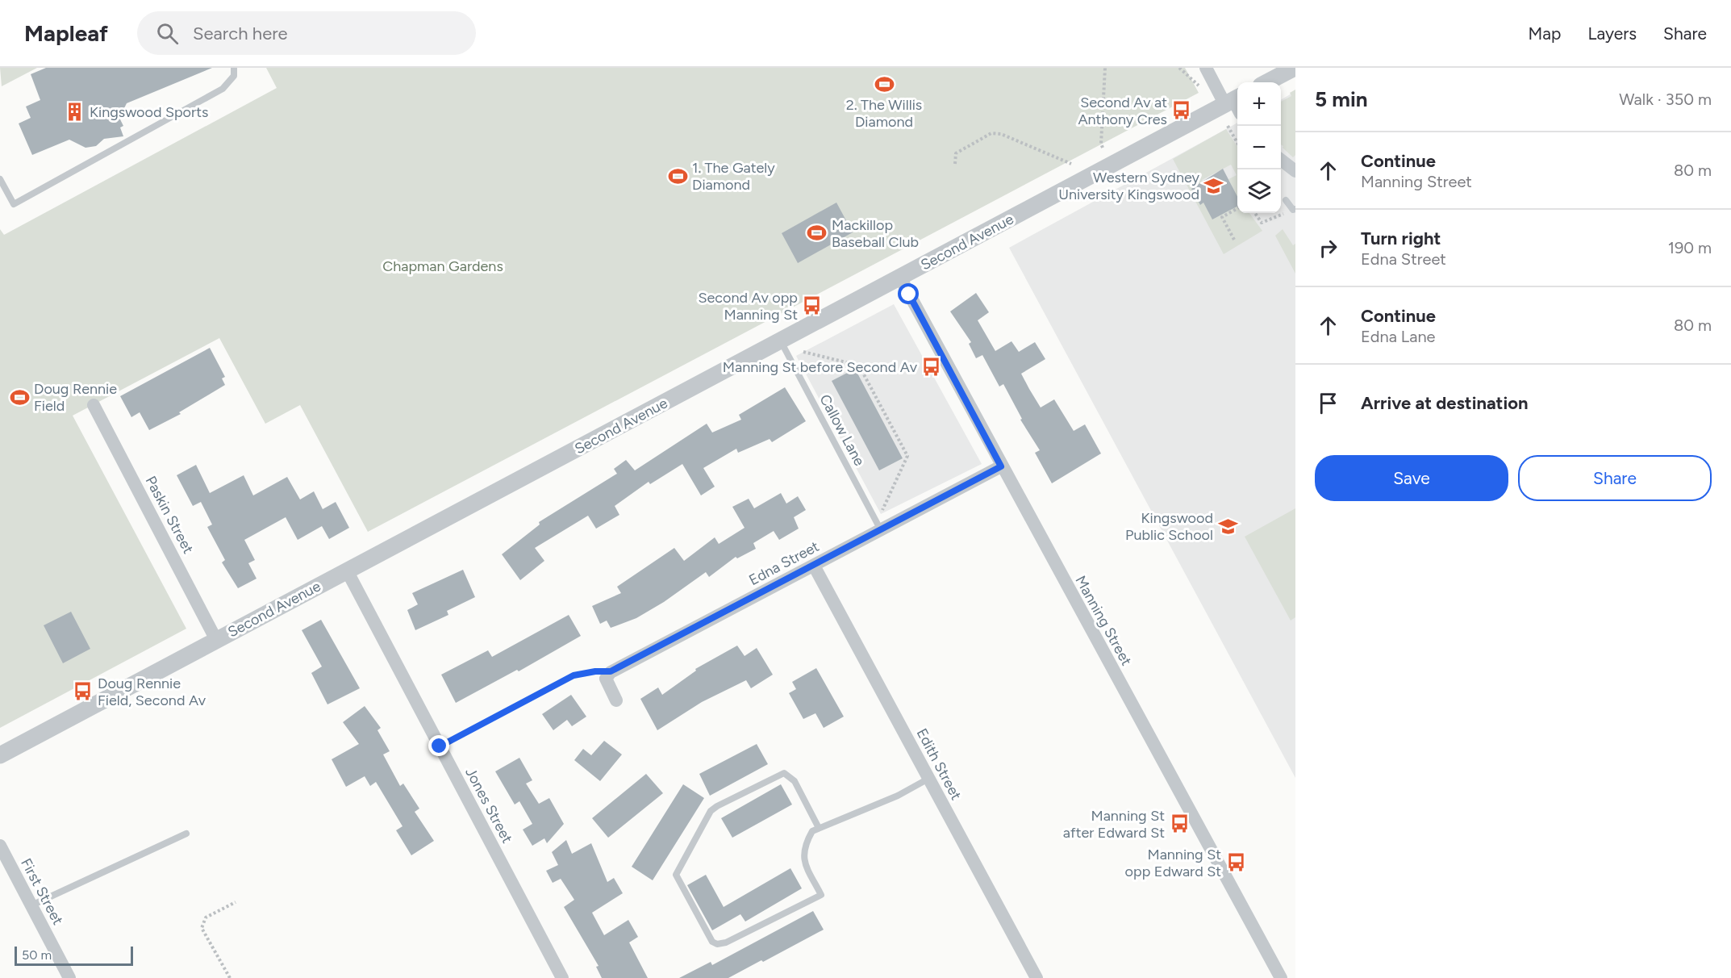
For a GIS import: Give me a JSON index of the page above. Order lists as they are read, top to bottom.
{
  "streets": {
    "street": [
      "Second Avenue",
      "Paskin Street",
      "Edna Street",
      "Manning Street",
      "Edith Street",
      "Jones Street",
      "First Street"
    ],
    "lane": ["Callow Lane"]
  },
  "crossings": [
    ["Second Avenue", "Callow Lane"],
    ["Second Avenue", "Paskin Street"],
    ["Second Avenue", "Manning Street"],
    ["Second Avenue", "Jones Street"],
    ["Callow Lane", "Edna Street"],
    ["Edna Street", "Manning Street"],
    ["Edna Street", "Edith Street"]
  ],
  "parks": ["Chapman Gardens"],
  "places": {
    "sports": [
      "2. The Willis Diamond",
      "1. The Gately Diamond",
      "Mackillop Baseball Club",
      "Doug Rennie Field"
    ],
    "bus stop": [
      "Second Av at Anthony Cres",
      "Second Av opp Manning St",
      "Manning St before Second Av",
      "Doug Rennie Field, Second Av",
      "Manning St after Edward St",
      "Manning St opp Edward St"
    ],
    "building": ["Kingswood Sports"],
    "school or university": ["Western Sydney University Kingswood", "Kingswood Public School"]
  },
  "scale_bar": "50 m",
  "page": {
    "header": "Mapleaf",
    "search": "Search here",
    "nav": ["Map", "Layers", "Share"],
    "heading": ["5 min", "Walk · 350 m"],
    "map_buttons": ["+", "−"],
    "list": [
      ["Continue", "Manning Street", "80 m"],
      ["Turn right", "Edna Street", "190 m"],
      ["Continue", "Edna Lane", "80 m"],
      "Arrive at destination"
    ],
    "buttons": ["Save", "Share"],
    "scale": "50 m"
  }
}
